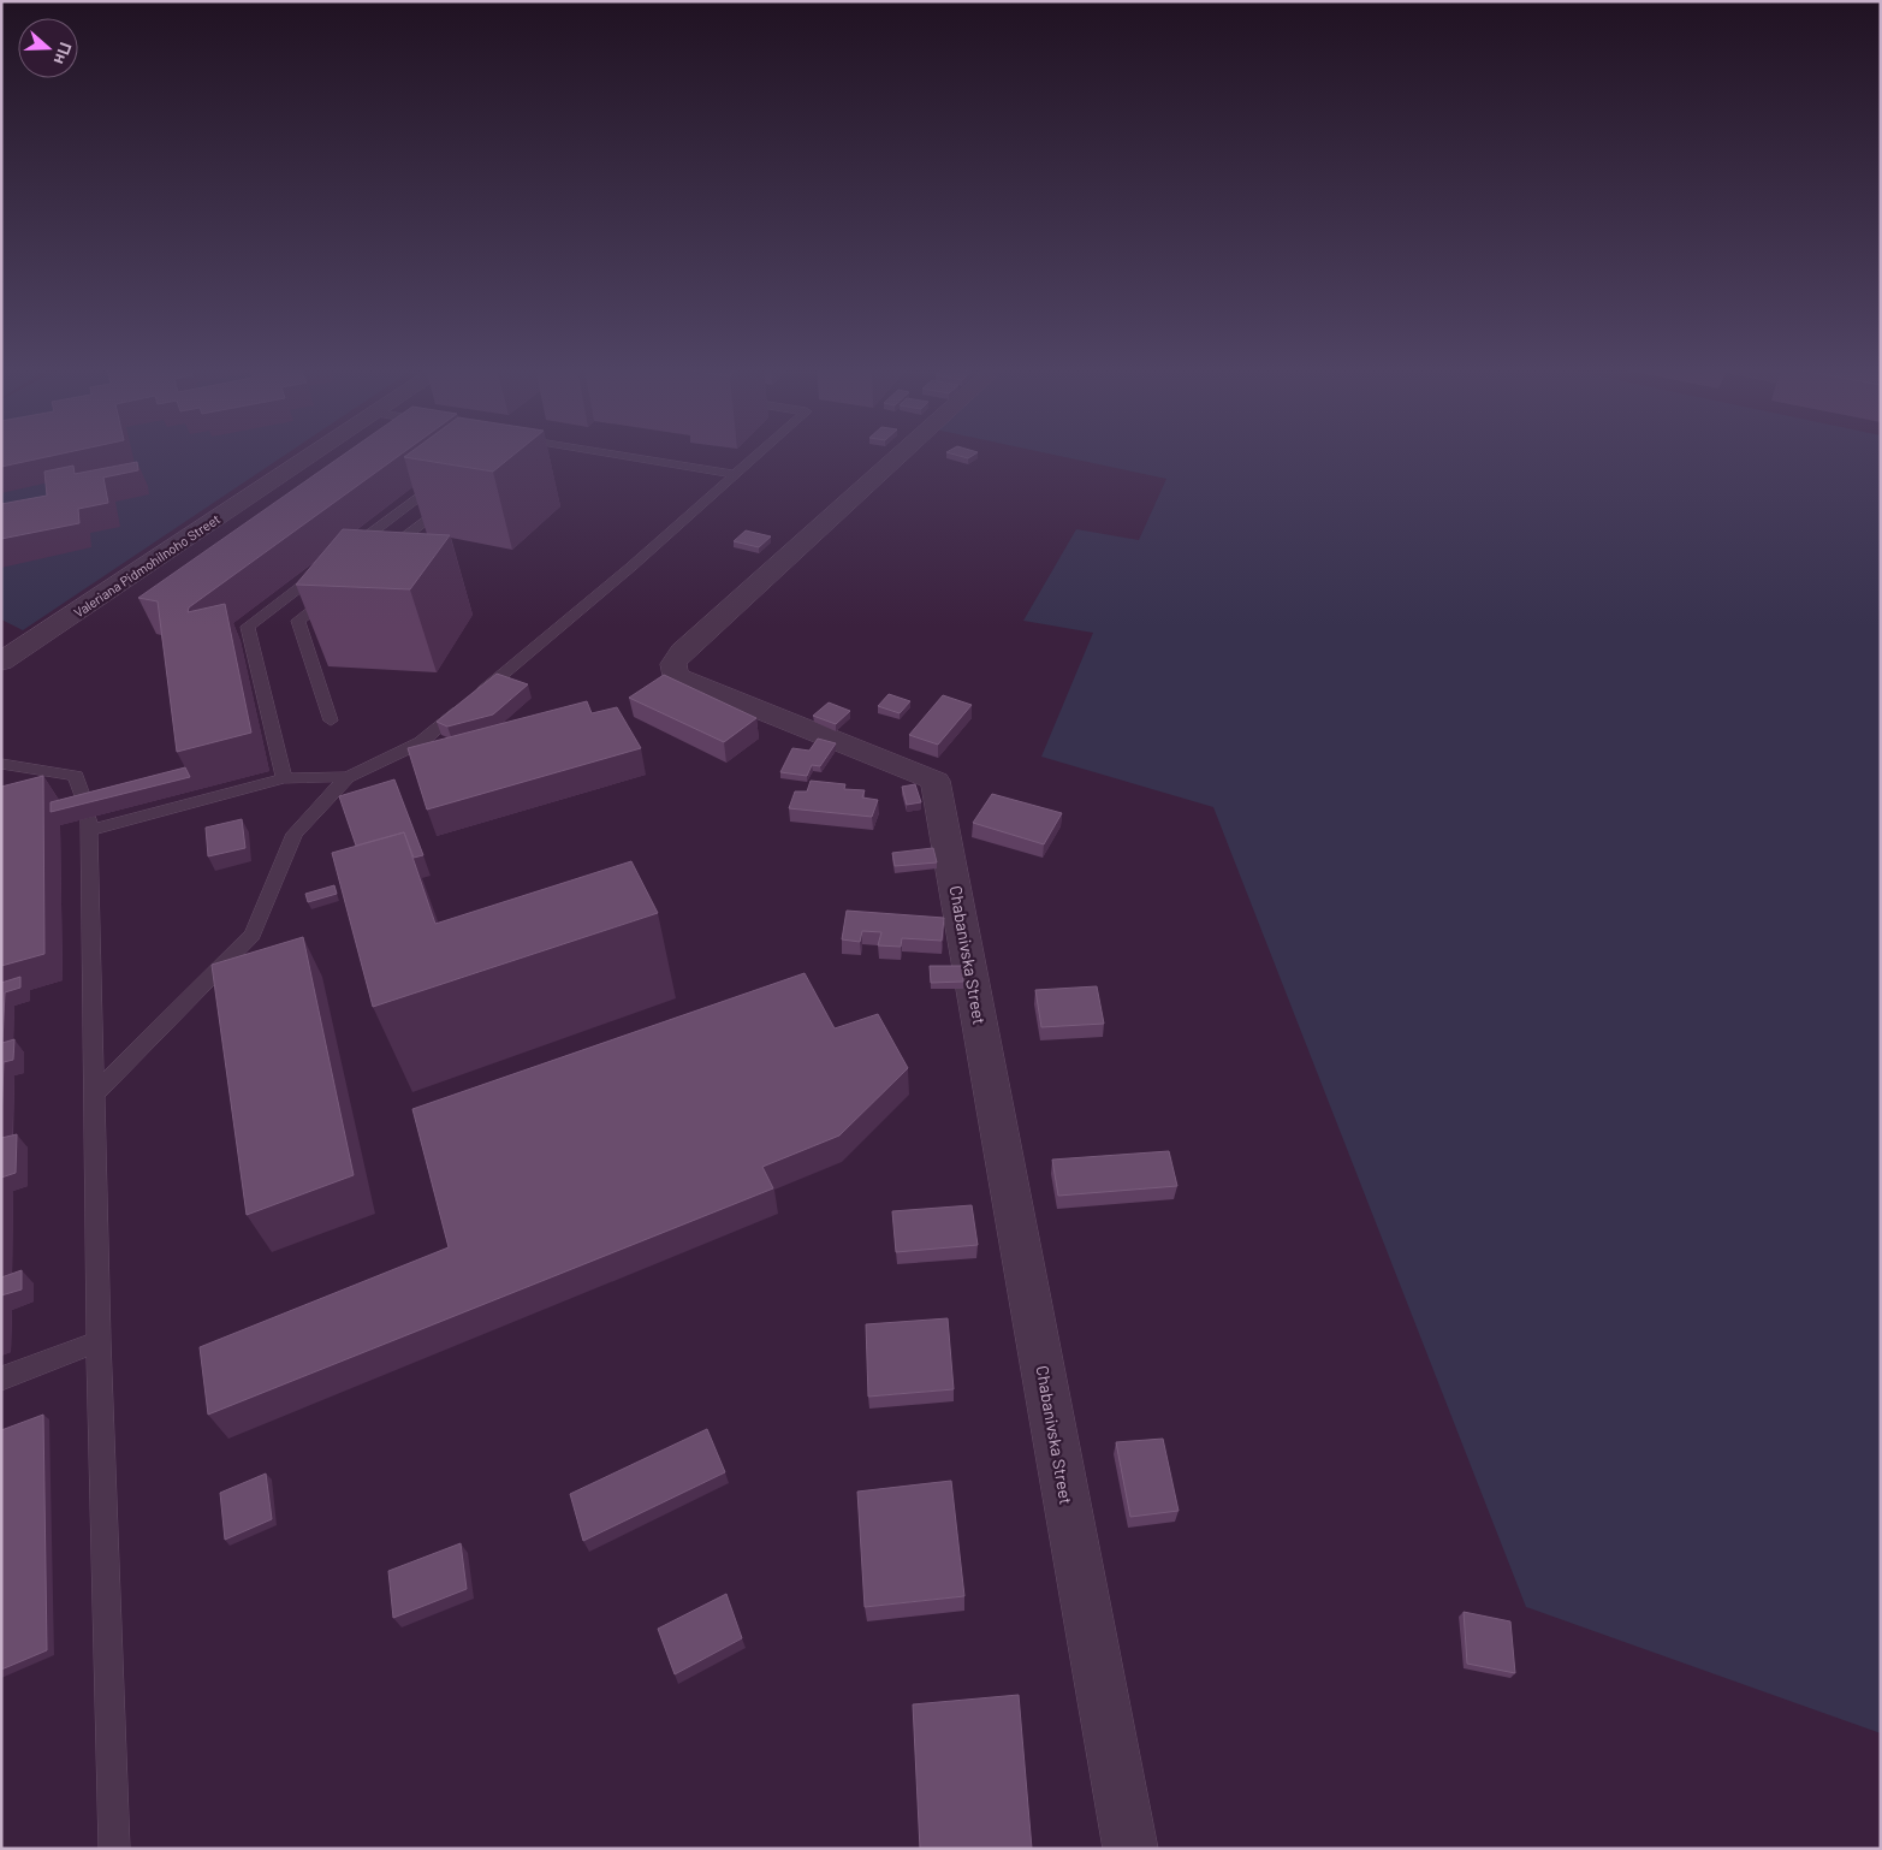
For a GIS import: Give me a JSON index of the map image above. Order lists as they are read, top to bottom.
{
  "streets": {
    "street": ["Valeriana Pidmohilnoho Street", "Chabanivska Street"]
  },
  "north": "right"
}
